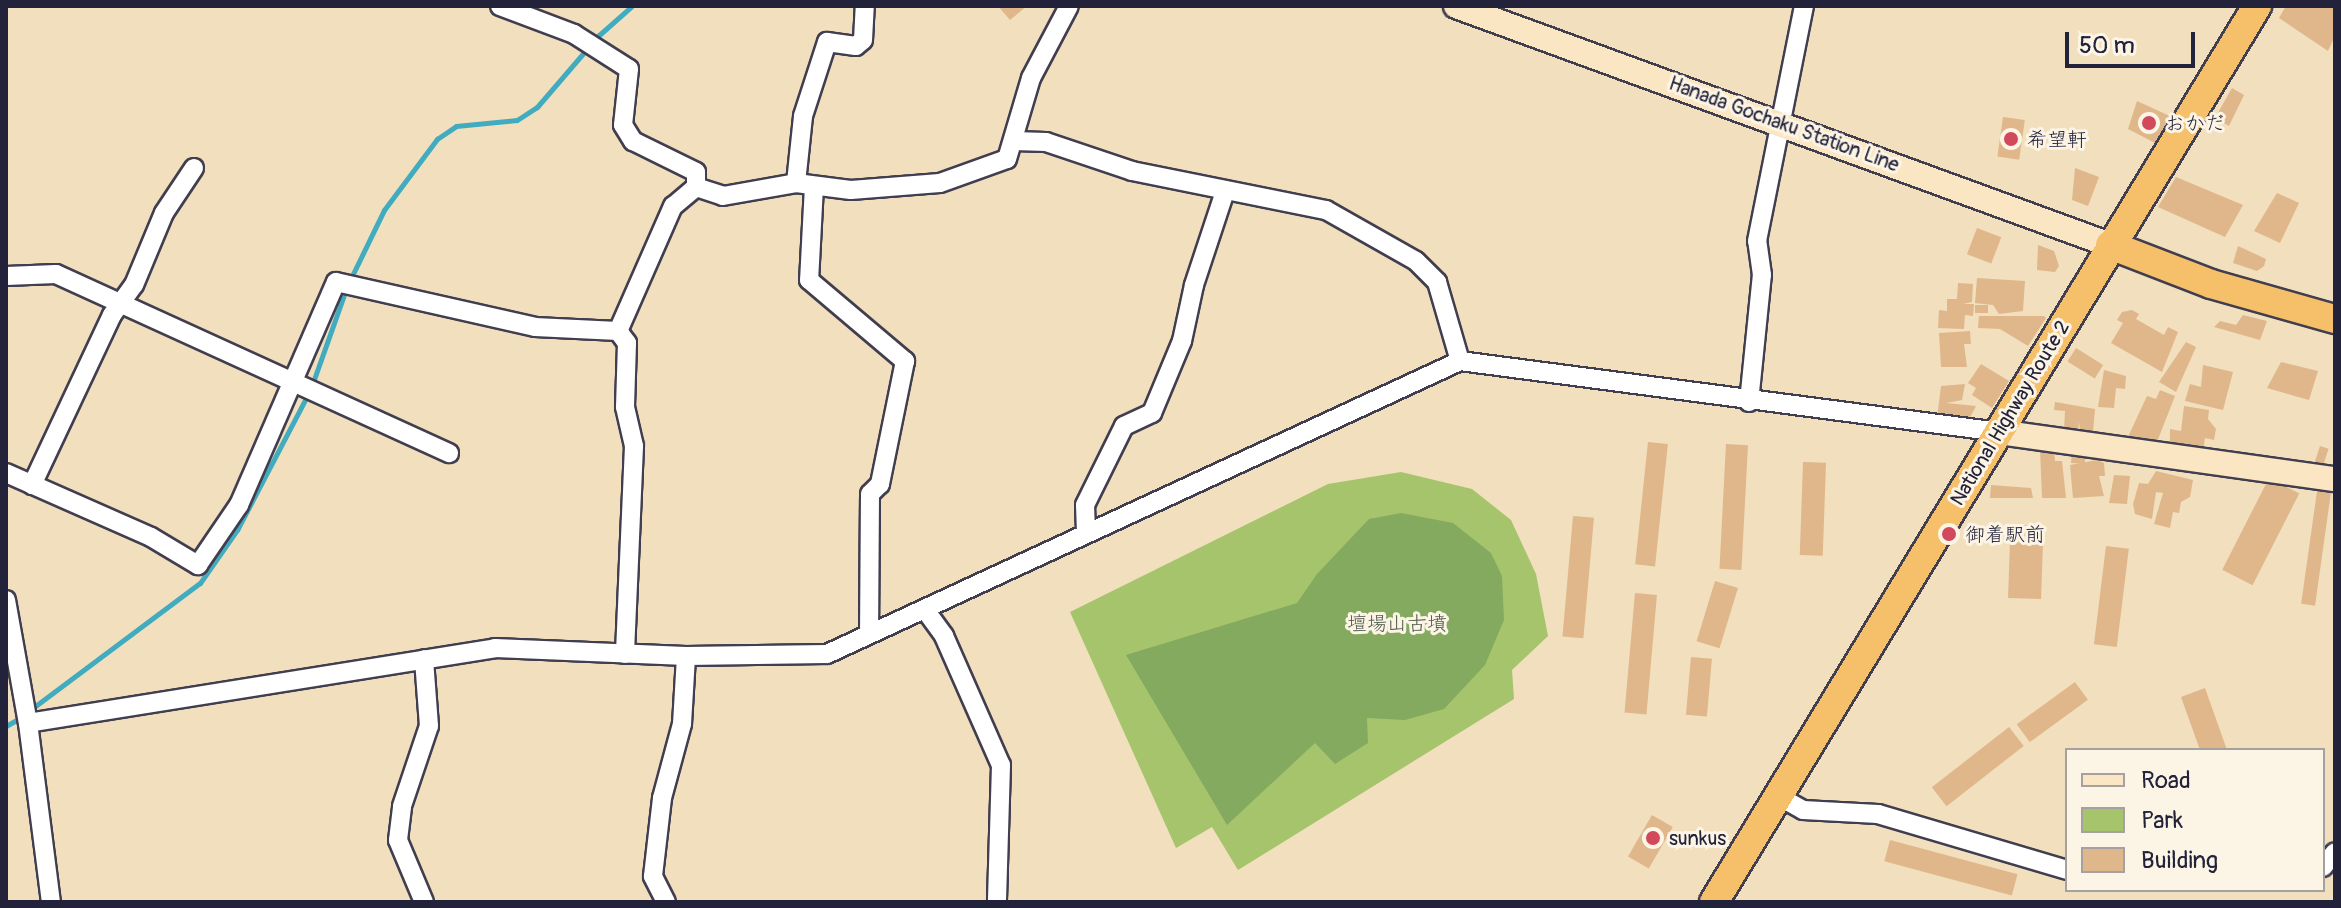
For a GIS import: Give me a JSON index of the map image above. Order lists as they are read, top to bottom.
{
  "streets": {
    "highway": ["National Highway Route 2"],
    "main road": ["Hanada Gochaku Station Line"]
  },
  "crossings": [
    ["Hanada Gochaku Station Line", "National Highway Route 2"]
  ],
  "parks": ["壇場山古墳"],
  "places": [
    "おかだ",
    "希望軒",
    "御着駅前",
    "sunkus"
  ],
  "legend": ["Road", "Park", "Building"],
  "scale_bar": "50 m"
}
